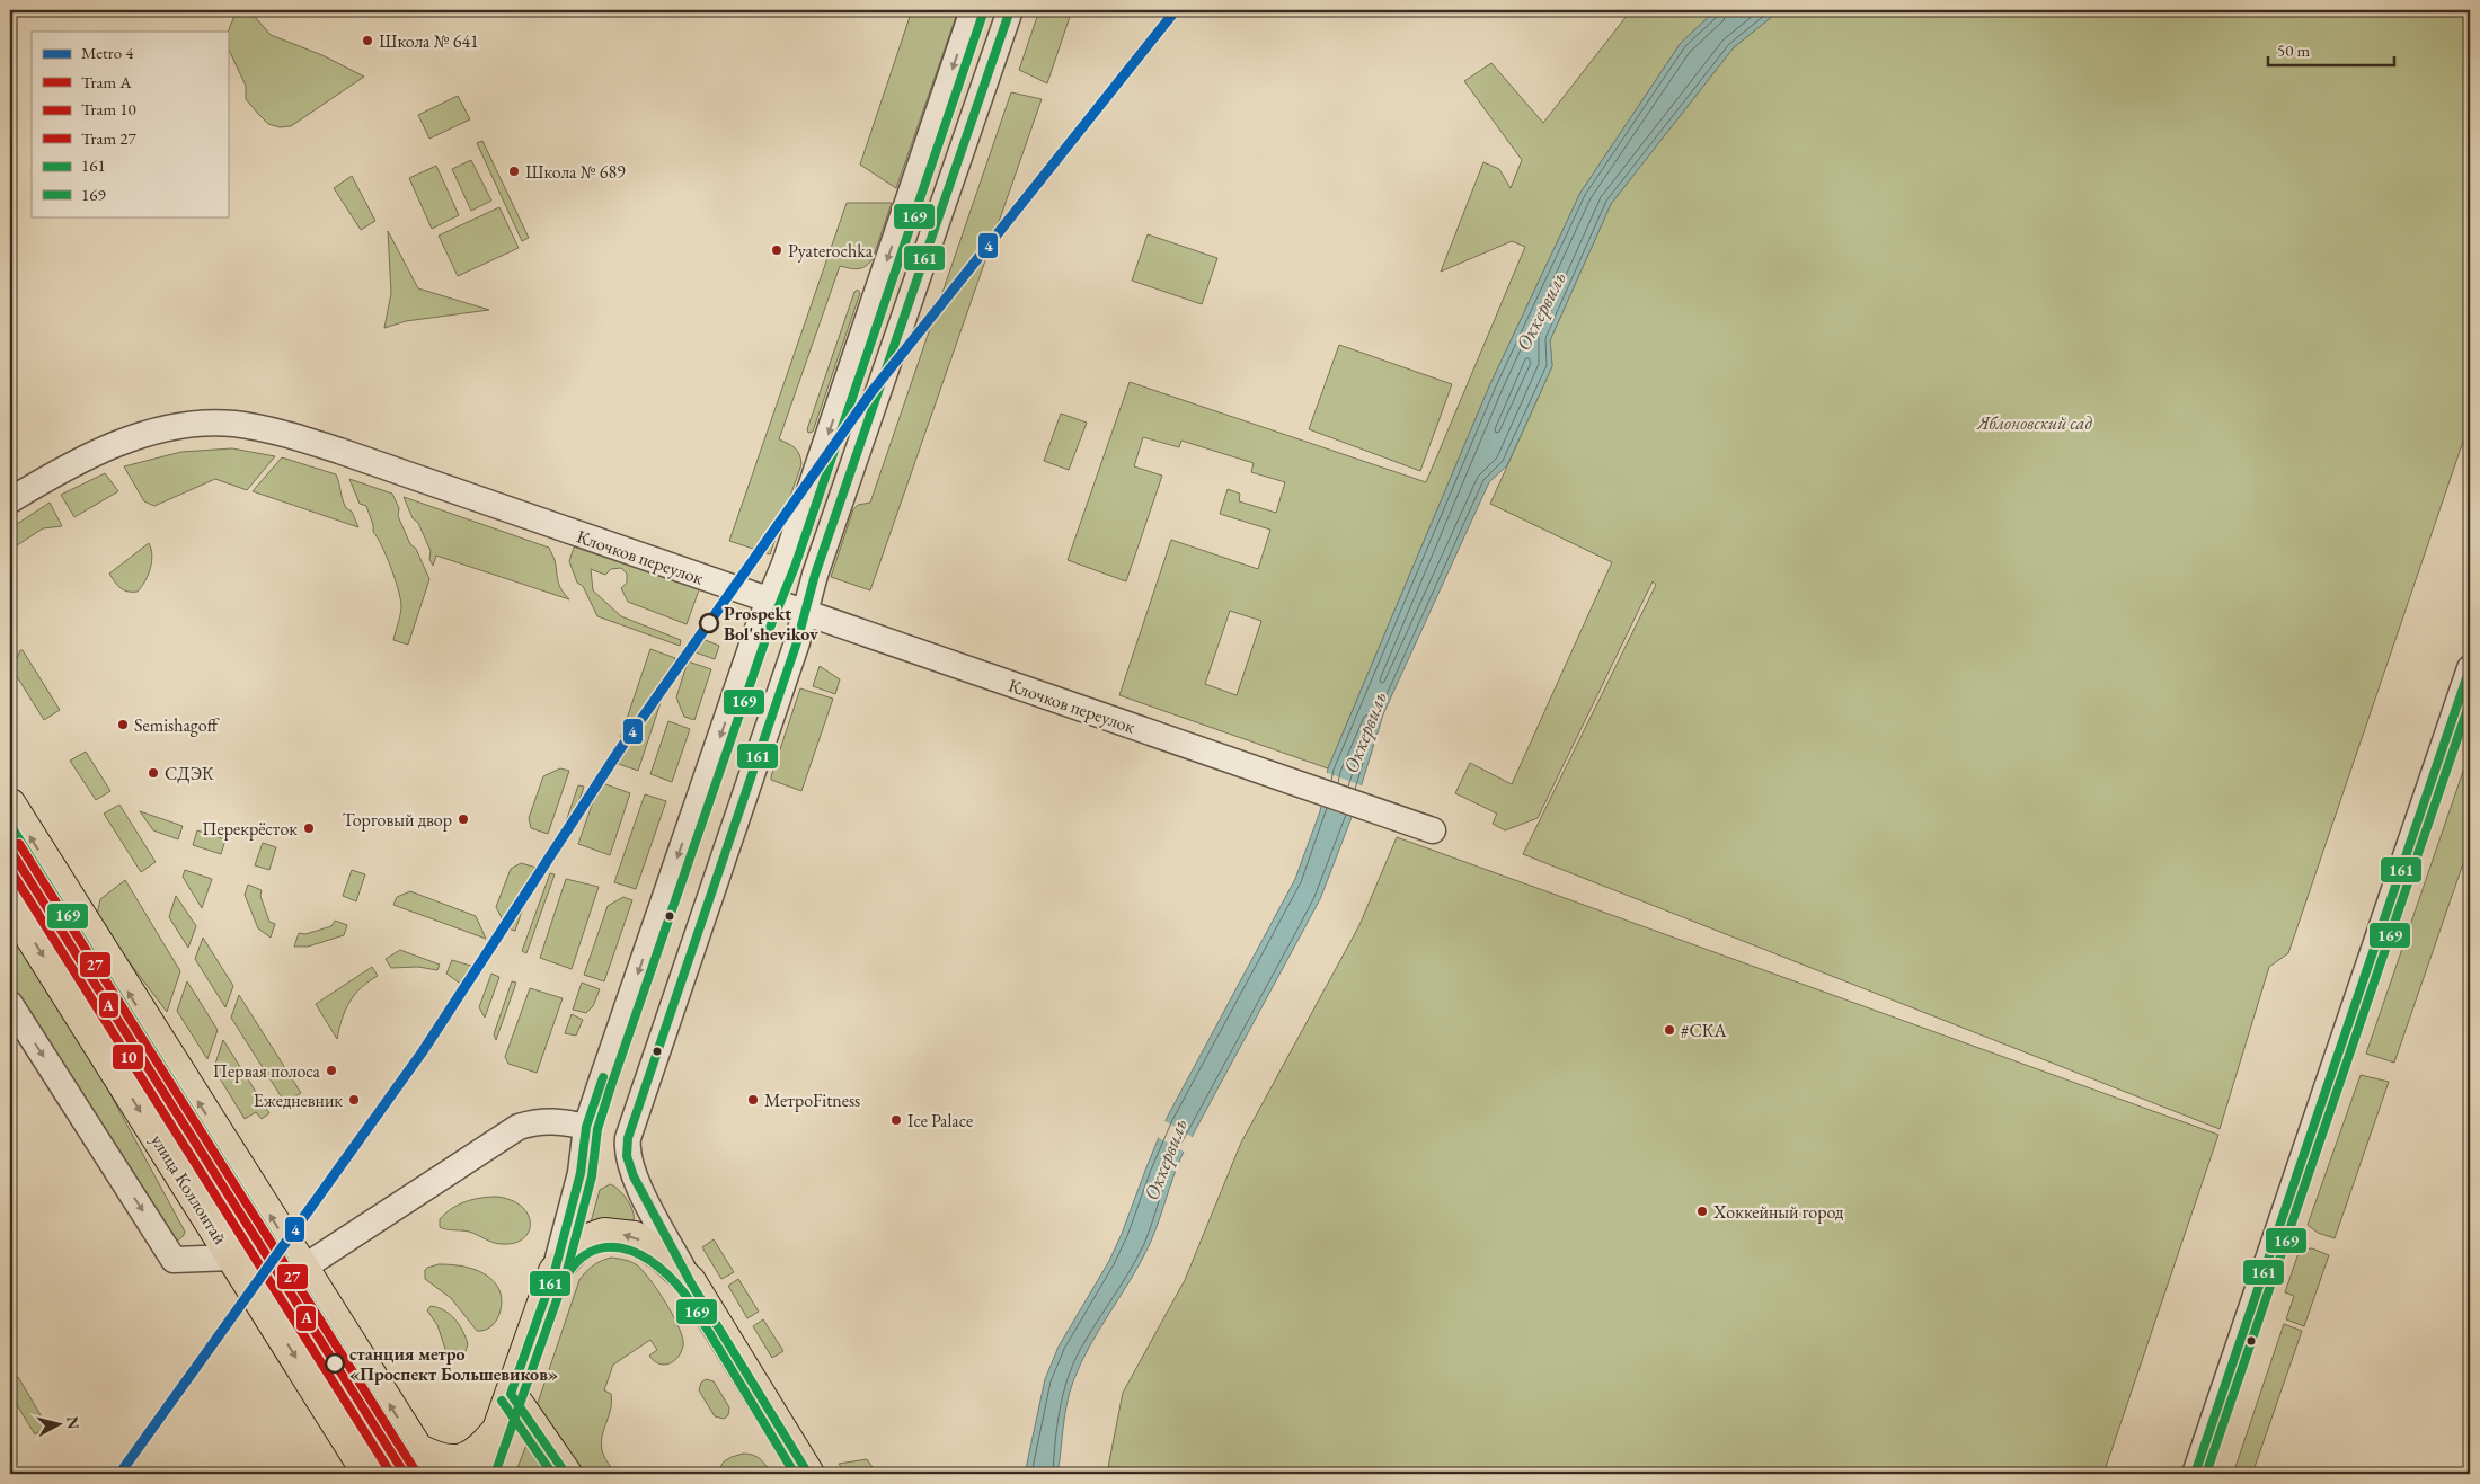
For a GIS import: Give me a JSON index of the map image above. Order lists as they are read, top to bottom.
{
  "streets": {
    "main road": ["улица Коллонтай"],
    "street": ["Клочков переулок"]
  },
  "water": ["Оккервиль"],
  "parks": ["Яблоновский сад"],
  "places": [
    "Школа № 641",
    "Школа № 689",
    "Pyaterochka",
    "Prospekt Bol'shevikov",
    "Semishagoff",
    "СДЭК",
    "Торговый двор",
    "Перекрёсток",
    "#СКА",
    "Первая полоса",
    "Ежедневник",
    "МетроFitness",
    "Ice Palace",
    "Хоккейный город",
    "станция метро «Проспект Большевиков»"
  ],
  "lines": [
    "metro line 4",
    "transit line 161",
    "transit line 169",
    "tram line 27",
    "tram line А",
    "tram line 10"
  ],
  "legend": [
    "Metro 4",
    "Tram А",
    "Tram 10",
    "Tram 27",
    "161",
    "169"
  ],
  "scale_bar": "50 m",
  "north": "right"
}
